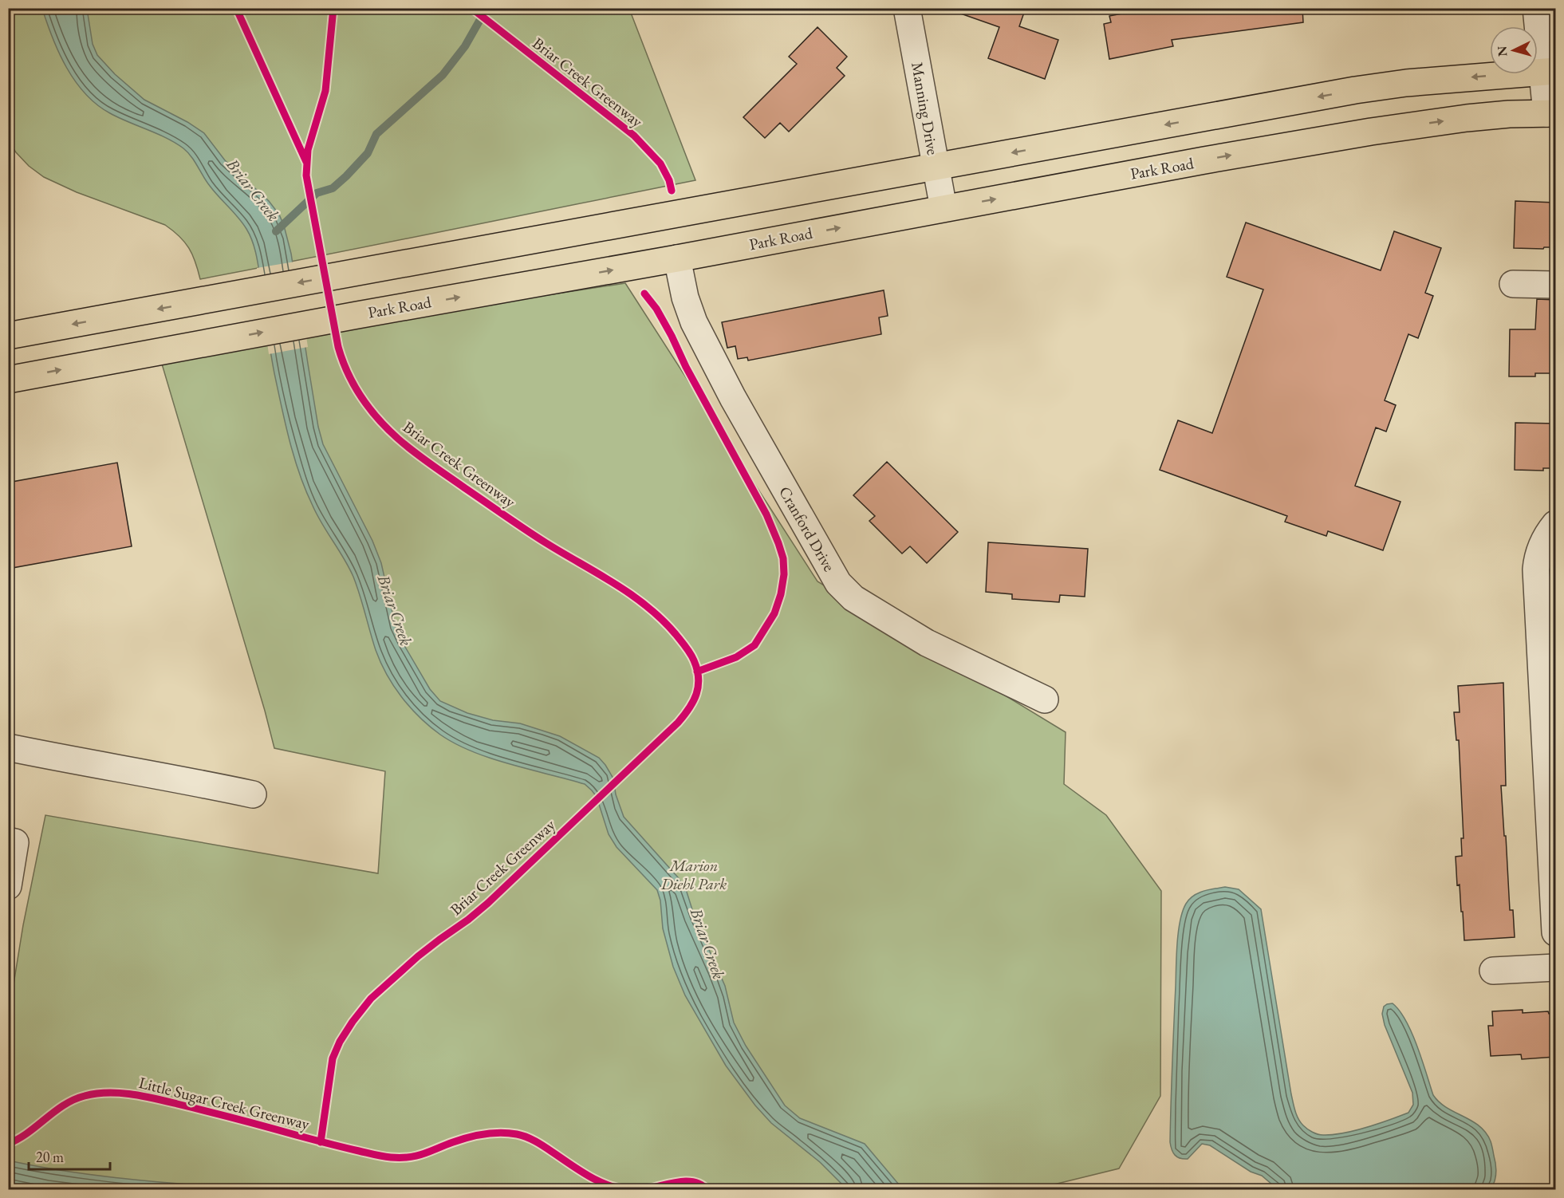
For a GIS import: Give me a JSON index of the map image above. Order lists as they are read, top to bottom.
{
  "streets": {
    "main road": ["Park Road"],
    "street": ["Manning Drive", "Cranford Drive"],
    "cycle path": ["Briar Creek Greenway", "Little Sugar Creek Greenway"]
  },
  "crossings": [
    ["Manning Drive", "Park Road"],
    ["Park Road", "Cranford Drive"]
  ],
  "water": ["Briar Creek"],
  "parks": ["Marion Diehl Park"],
  "scale_bar": "20 m",
  "north": "left"
}
